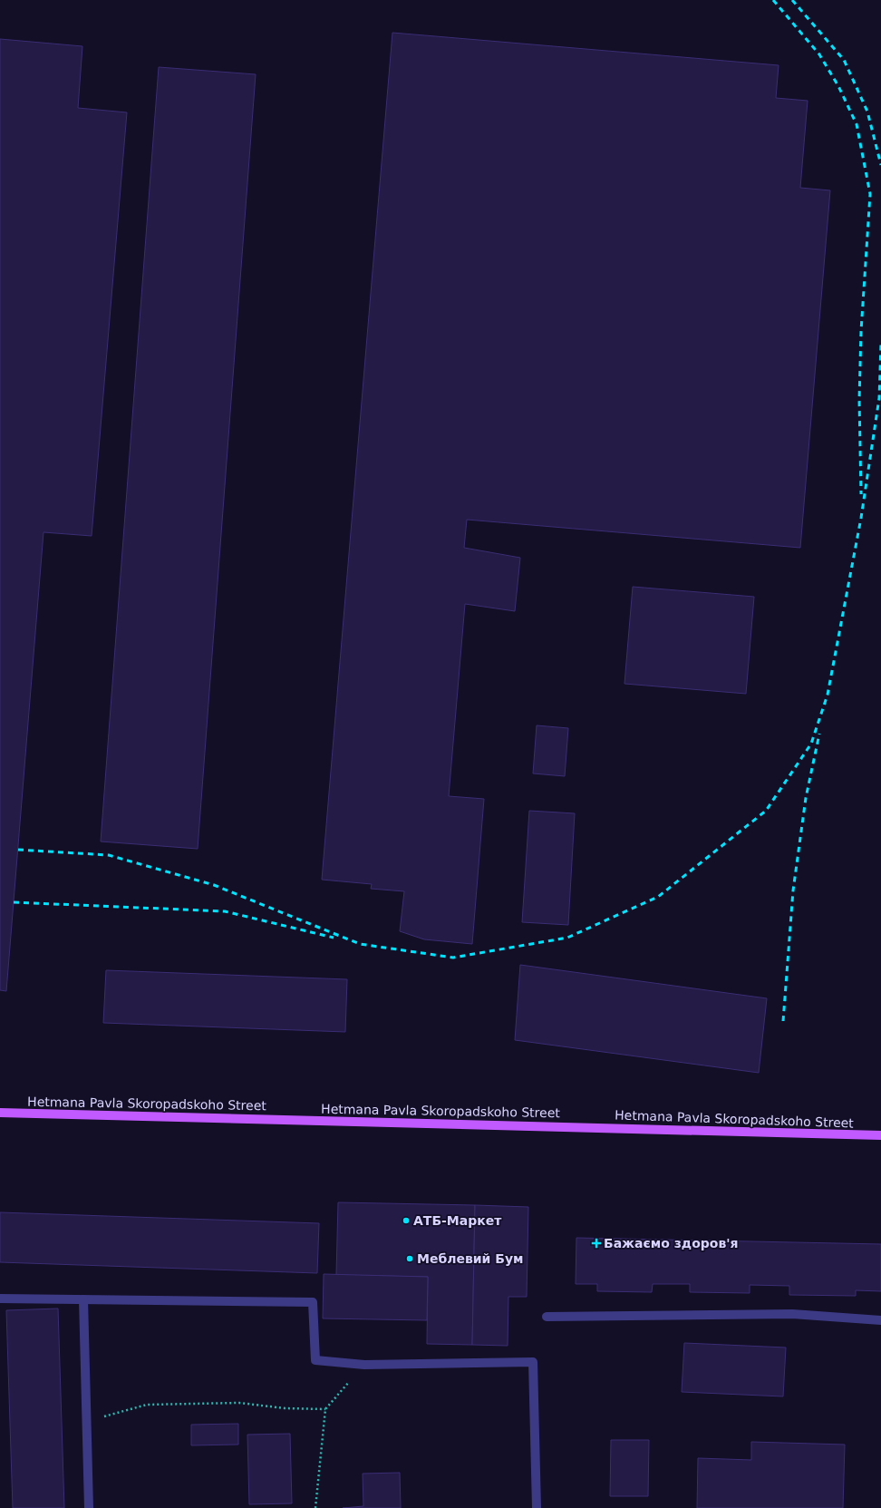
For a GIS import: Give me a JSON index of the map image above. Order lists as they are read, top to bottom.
{
  "streets": {
    "main road": ["Hetmana Pavla Skoropadskoho Street"]
  },
  "places": {
    "other": ["АТБ-Маркет", "Меблевий Бум"],
    "health": ["Бажаємо здоров'я"]
  }
}
